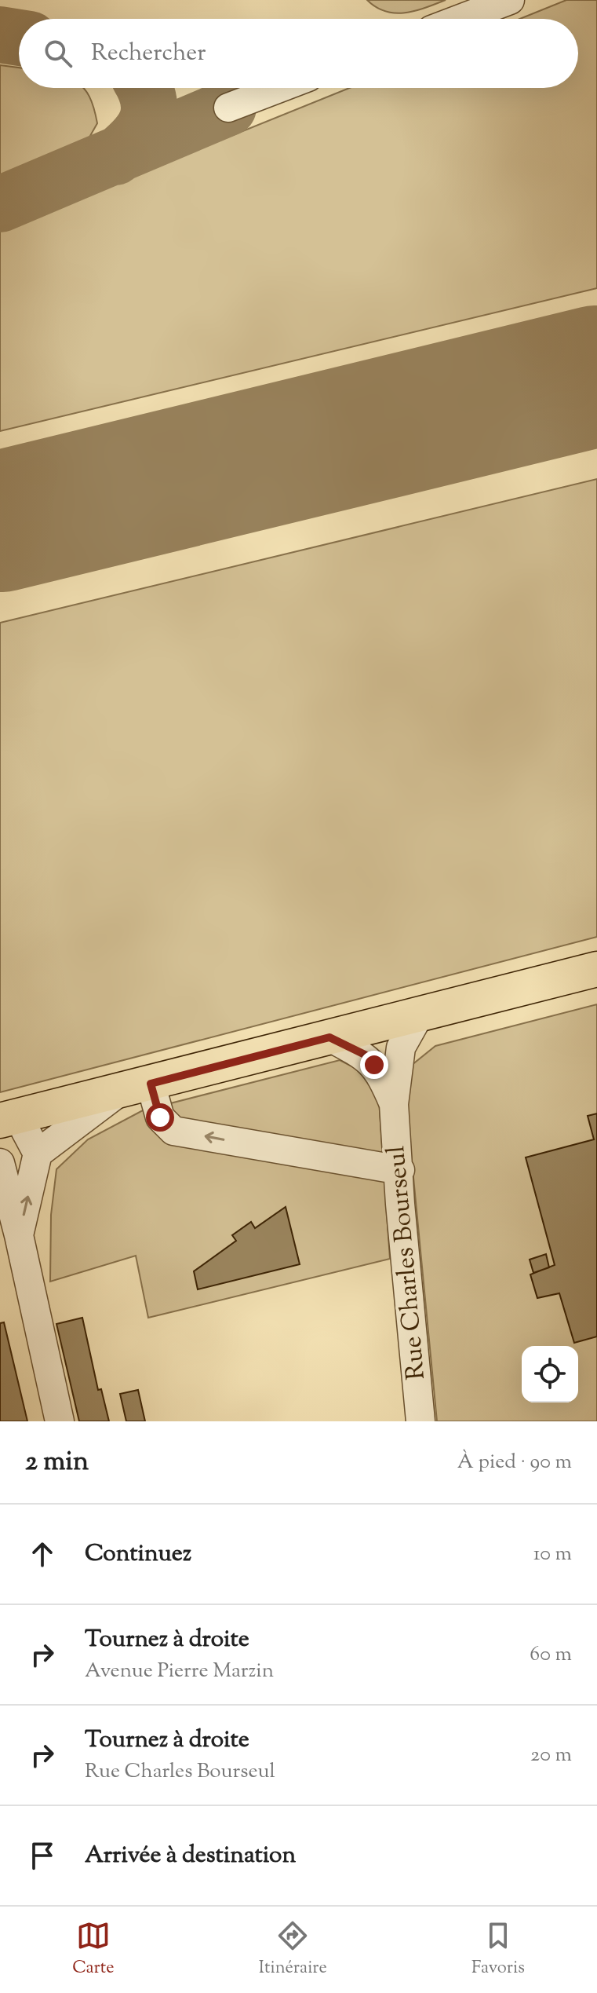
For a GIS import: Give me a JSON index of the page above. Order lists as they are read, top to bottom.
{
  "streets": {
    "street": ["Rue Charles Bourseul"]
  },
  "page": {
    "search": "Rechercher",
    "heading": ["2 min", "À pied · 90 m"],
    "list": [
      ["Continuez", "10 m"],
      ["Tournez à droite", "Avenue Pierre Marzin", "60 m"],
      ["Tournez à droite", "Rue Charles Bourseul", "20 m"],
      "Arrivée à destination"
    ],
    "nav": ["Carte", "Itinéraire", "Favoris"]
  }
}
